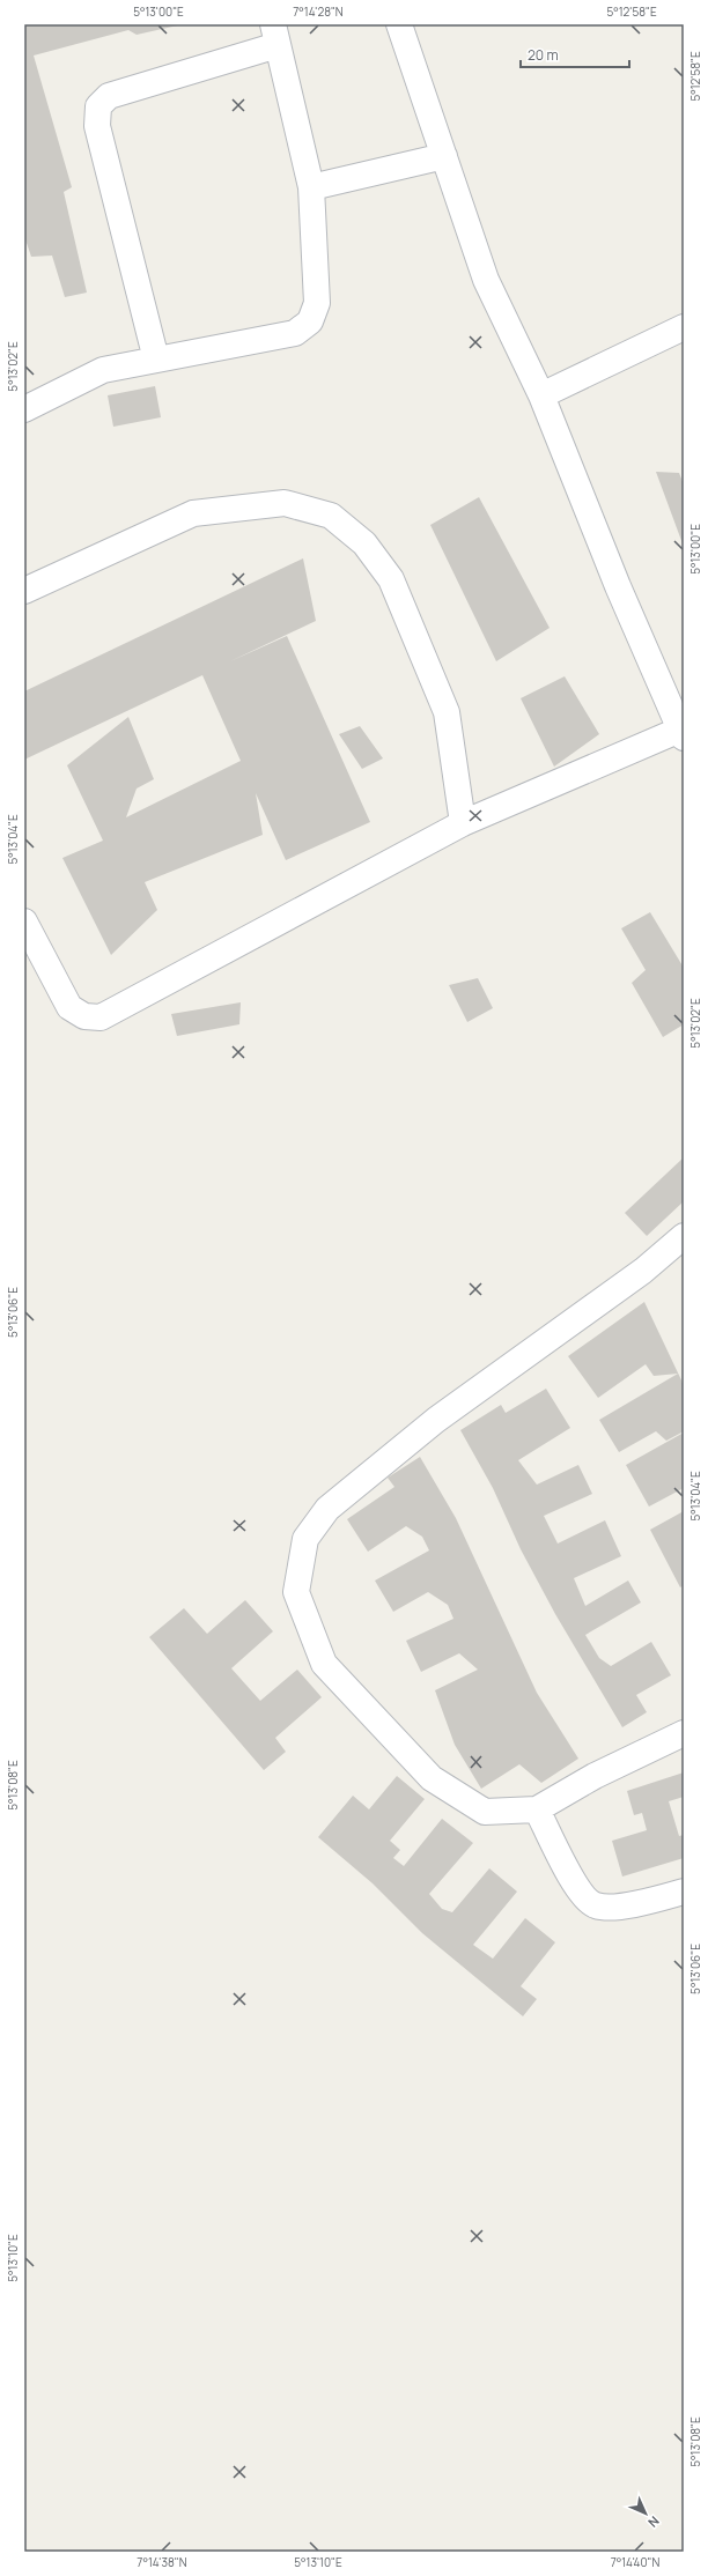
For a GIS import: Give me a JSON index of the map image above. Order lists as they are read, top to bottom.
{
  "scale_bar": "20 m",
  "north": "bottom right",
  "coordinates": [
    "5°13'00\"E",
    "7°14'28\"N",
    "5°12'58\"E",
    "5°13'02\"E",
    "5°13'04\"E",
    "5°13'06\"E",
    "5°13'08\"E",
    "5°13'10\"E",
    "7°14'38\"N",
    "7°14'40\"N"
  ]
}
